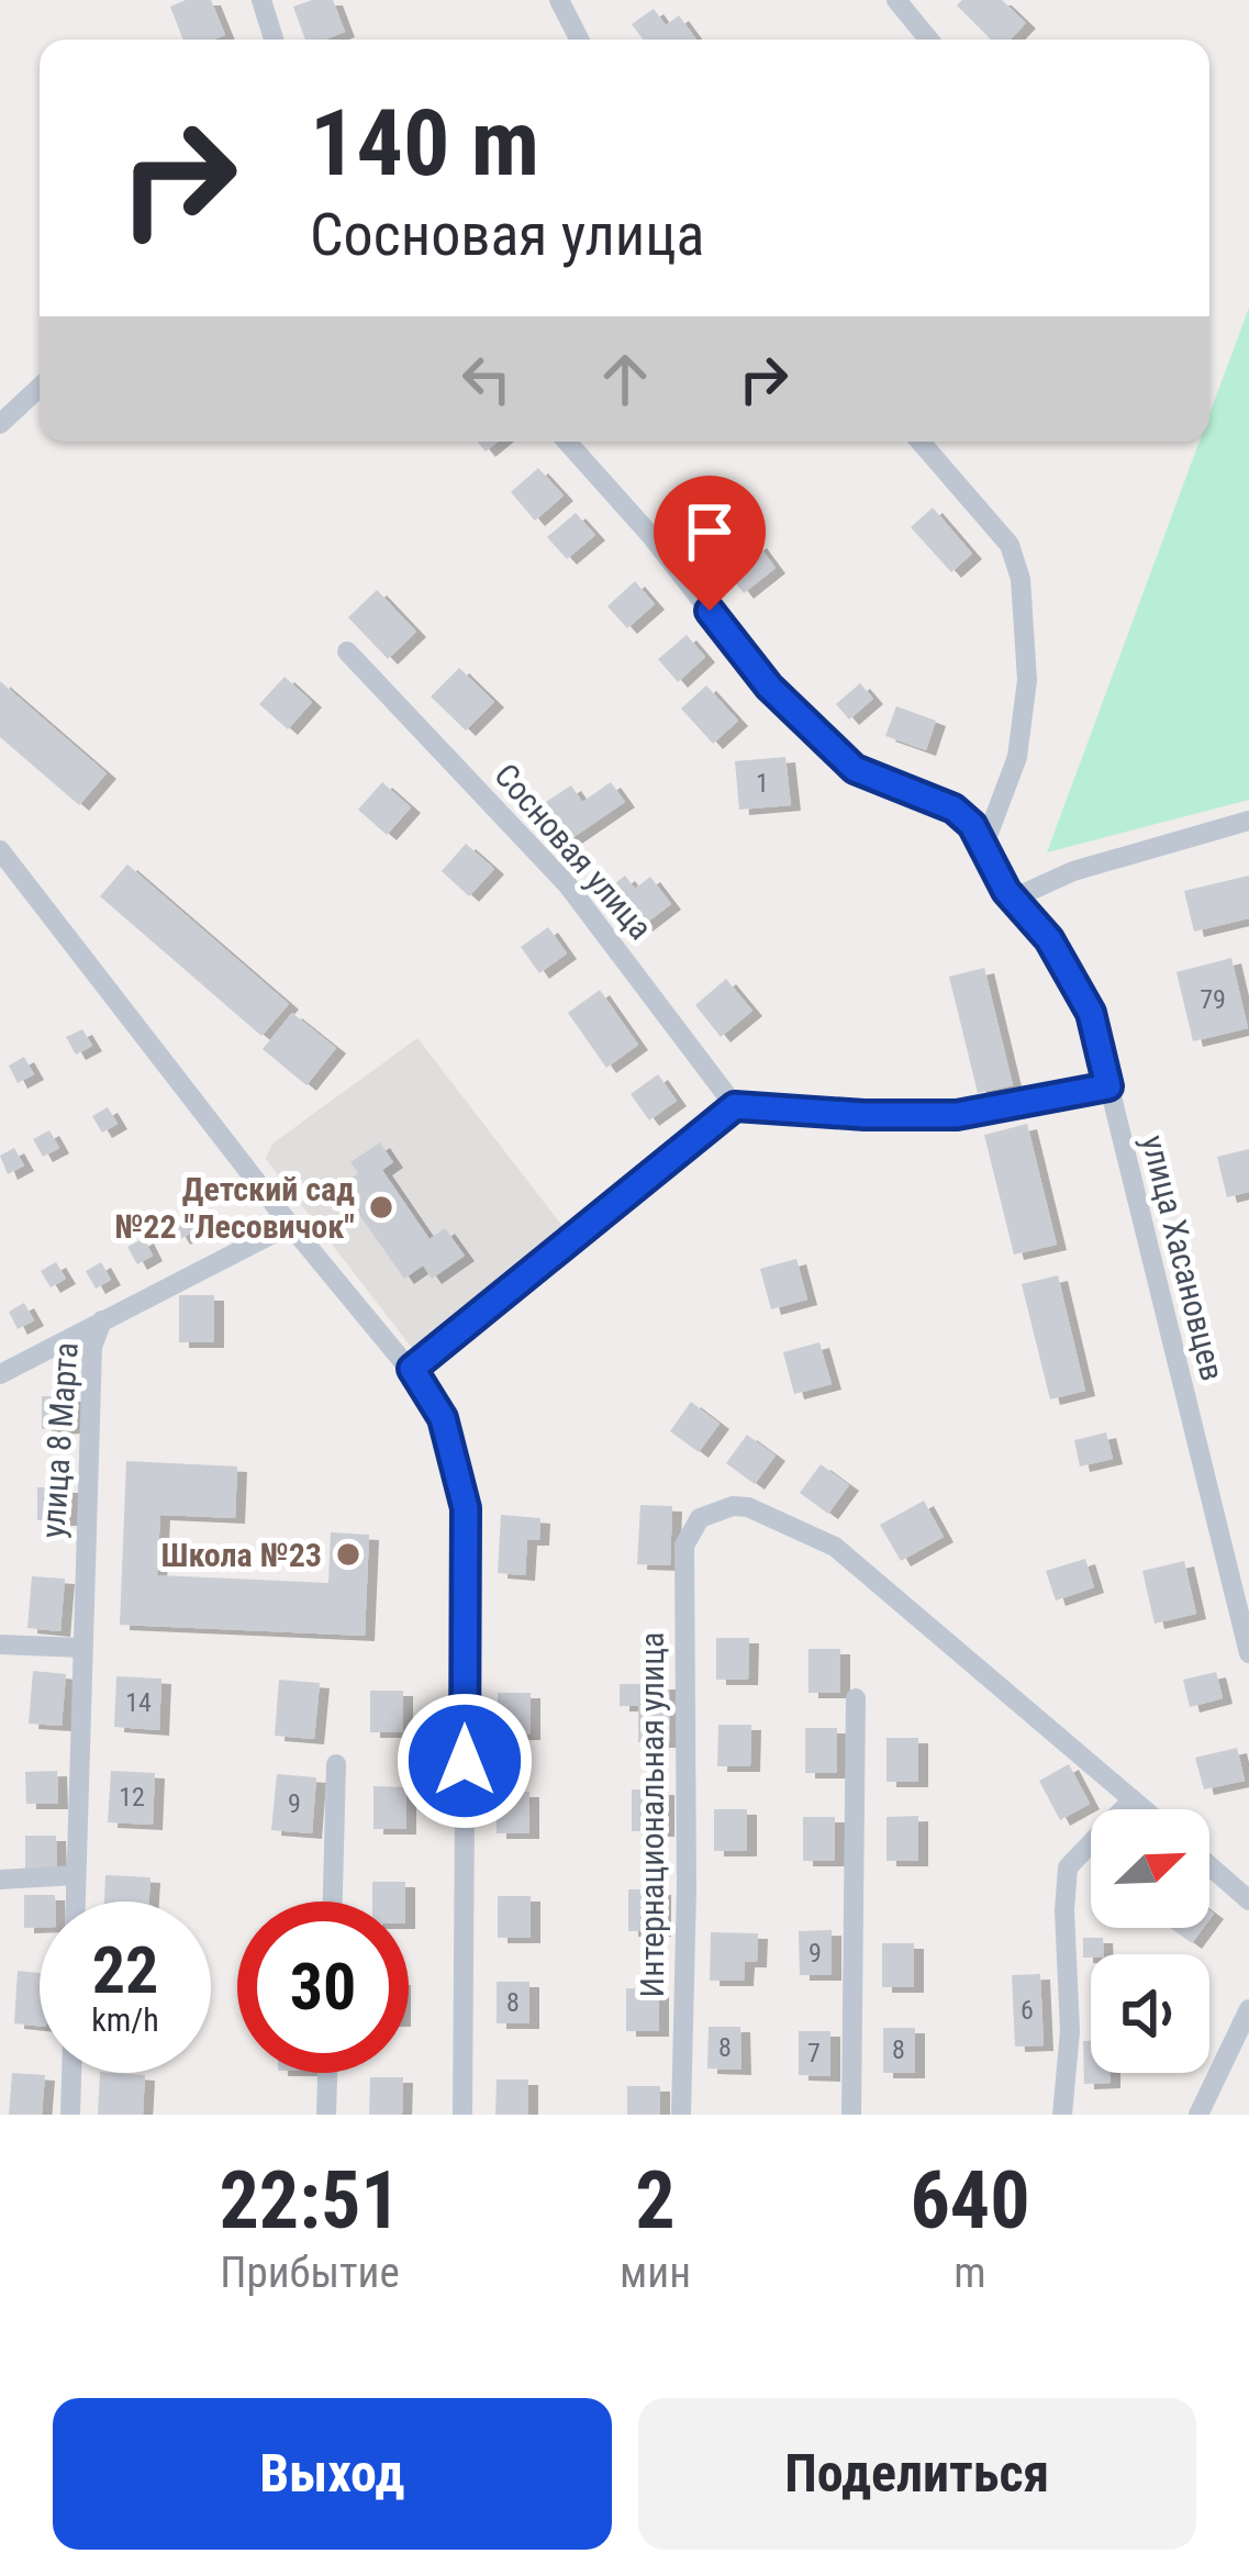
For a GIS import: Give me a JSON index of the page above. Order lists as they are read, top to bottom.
{
  "streets": {
    "street": [
      "Сосновая улица",
      "улица Хасановцев",
      "улица 8 Марта",
      "Интернациональная улица"
    ]
  },
  "places": ["Детский сад №22 \"Лесовичок\"", "Школа №23"],
  "house_numbers": [
    "1",
    "79",
    "14",
    "12",
    "9",
    "9",
    "8",
    "6",
    "8",
    "8",
    "7"
  ],
  "north": "top right",
  "page": {
    "turn": ["140 m", "Сосновая улица"],
    "speed": "22 km/h",
    "limit": "30",
    "eta": [
      "22:51",
      "Прибытие",
      "2",
      "мин",
      "640",
      "m"
    ],
    "buttons": ["Выход", "Поделиться"]
  }
}
